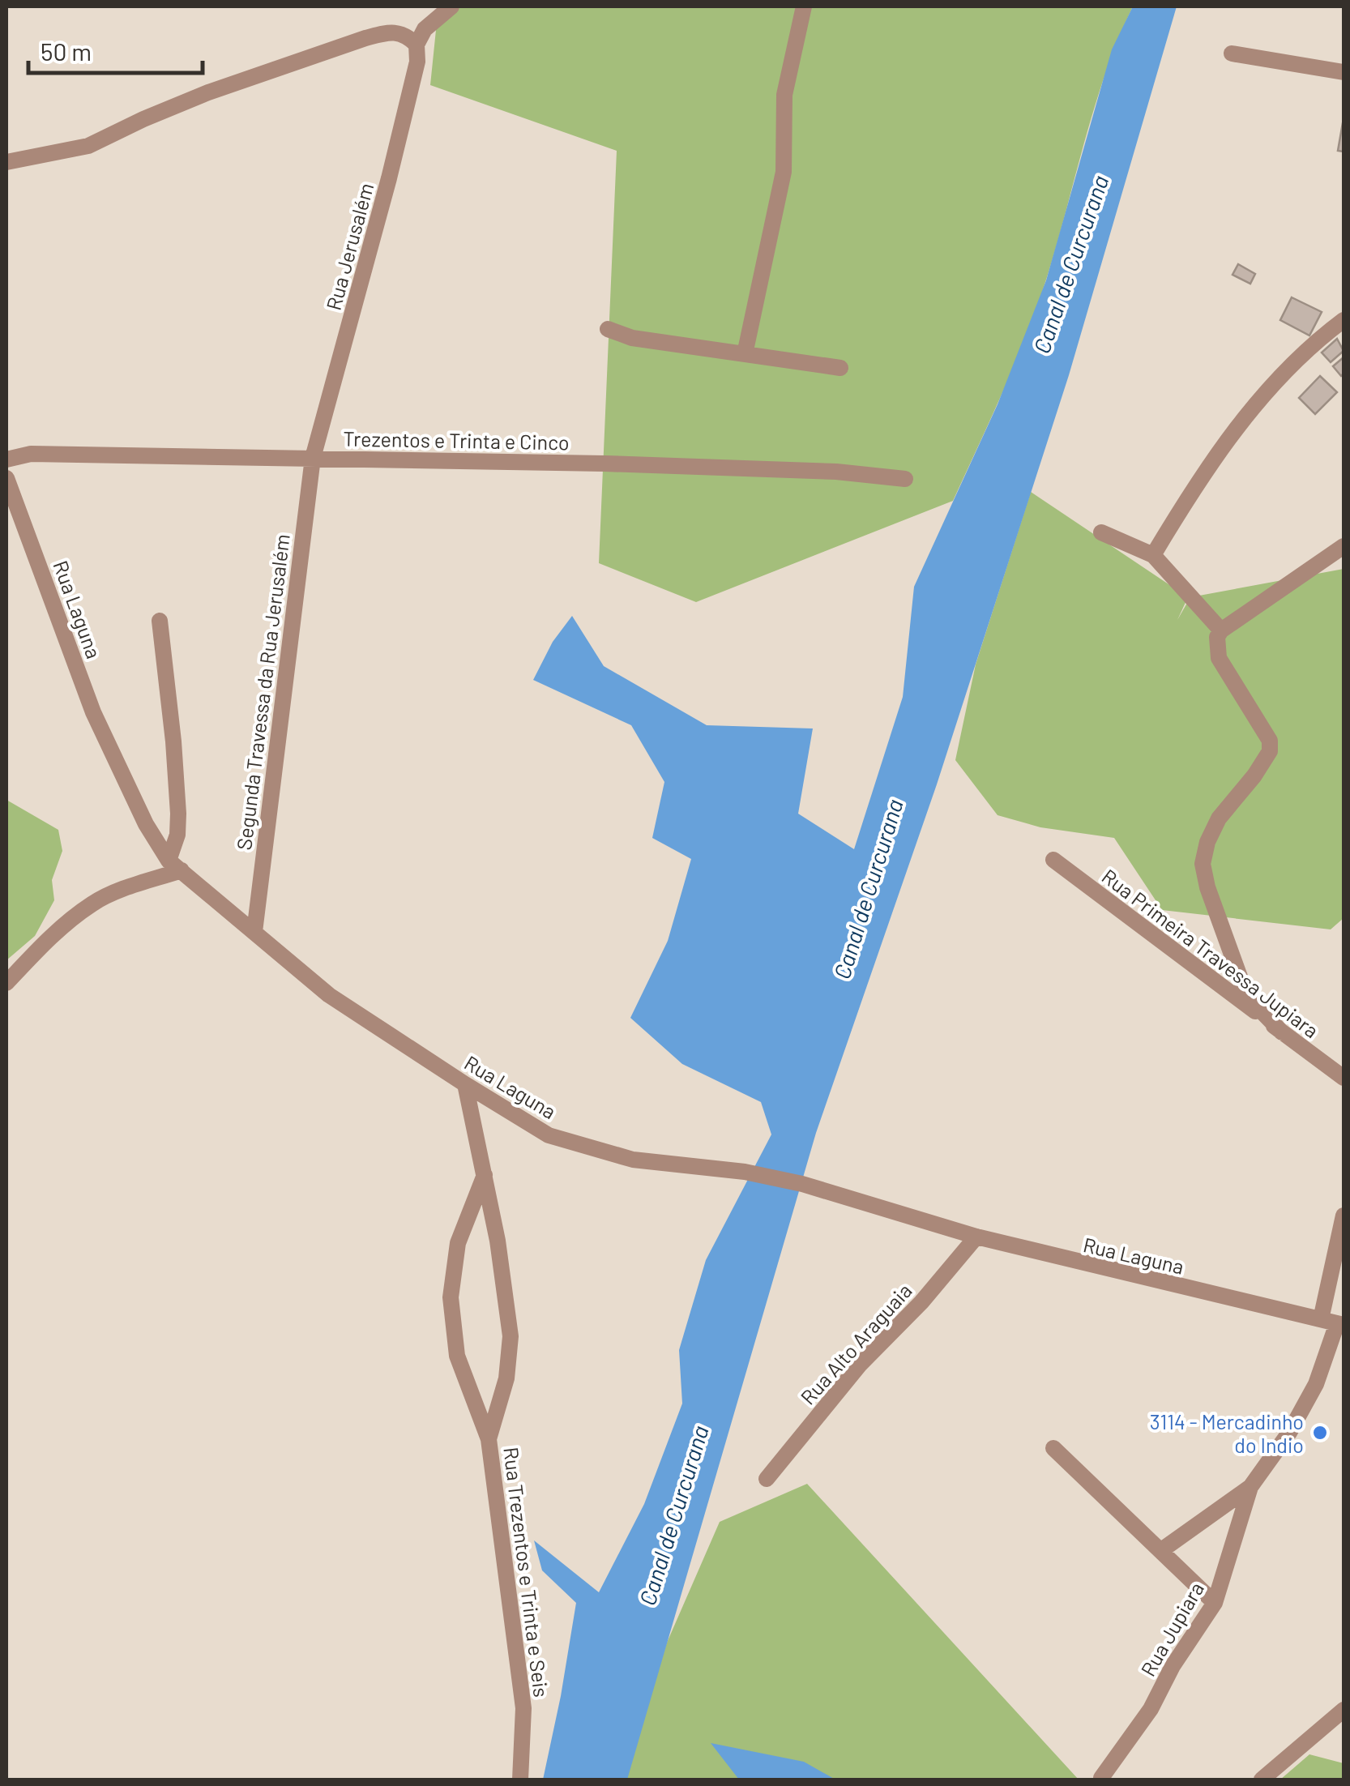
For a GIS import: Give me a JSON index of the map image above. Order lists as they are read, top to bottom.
{
  "streets": {
    "street": [
      "Rua Jerusalém",
      "Trezentos e Trinta e Cinco",
      "Rua Laguna",
      "Segunda Travessa da Rua Jerusalém",
      "Rua Primeira Travessa Jupiara",
      "Rua Alto Araguaia",
      "Rua Trezentos e Trinta e Seis",
      "Rua Jupiara"
    ]
  },
  "crossings": [
    ["Rua Jerusalém", "Trezentos e Trinta e Cinco"],
    ["Rua Jerusalém", "Segunda Travessa da Rua Jerusalém"],
    ["Trezentos e Trinta e Cinco", "Segunda Travessa da Rua Jerusalém"],
    ["Rua Laguna", "Segunda Travessa da Rua Jerusalém"],
    ["Rua Laguna", "Rua Alto Araguaia"],
    ["Rua Laguna", "Rua Trezentos e Trinta e Seis"],
    ["Rua Laguna", "Rua Jupiara"]
  ],
  "water": ["Canal de Curcurana"],
  "places": ["3114 - Mercadinho do Indio"],
  "scale_bar": "50 m"
}
